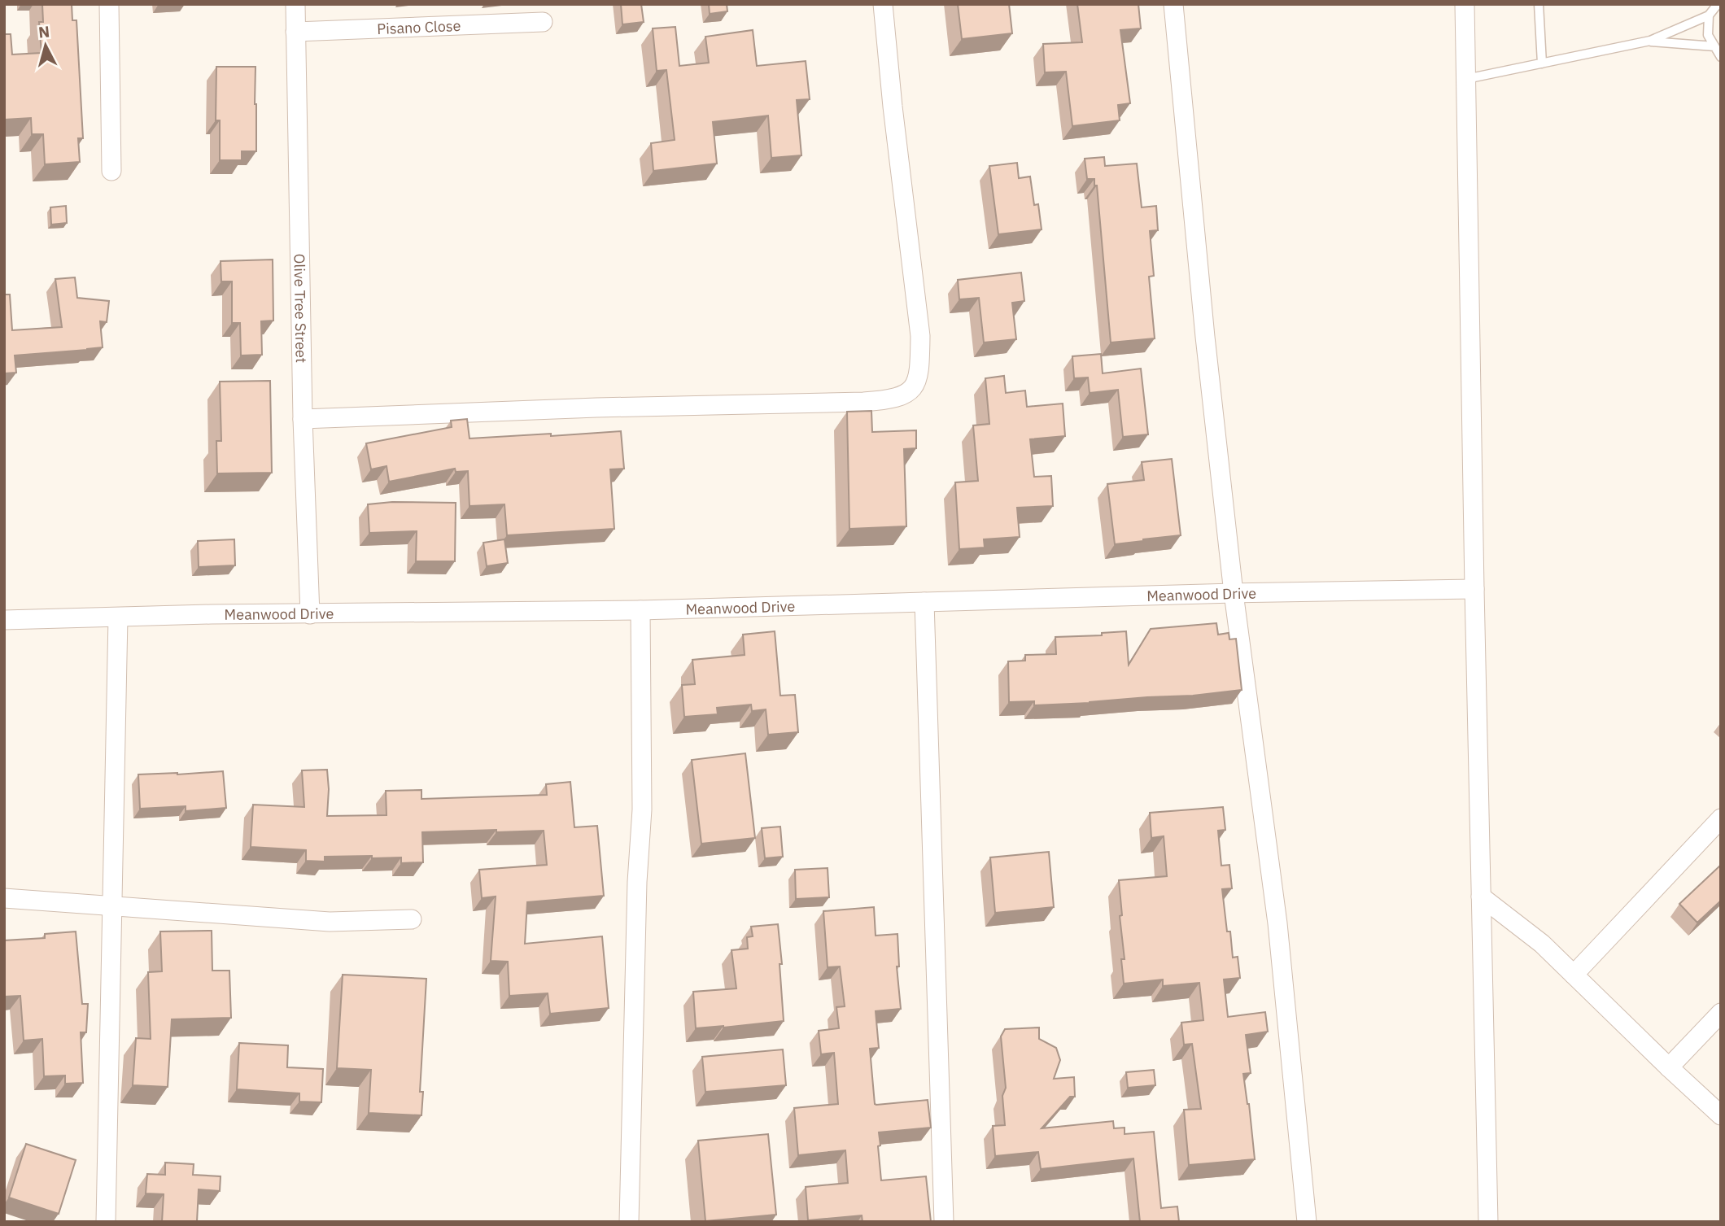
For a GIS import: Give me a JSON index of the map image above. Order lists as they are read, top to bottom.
{
  "streets": {
    "street": ["Pisano Close", "Olive Tree Street", "Meanwood Drive"]
  },
  "crossings": [
    ["Pisano Close", "Olive Tree Street"],
    ["Olive Tree Street", "Meanwood Drive"]
  ],
  "north": "top"
}
